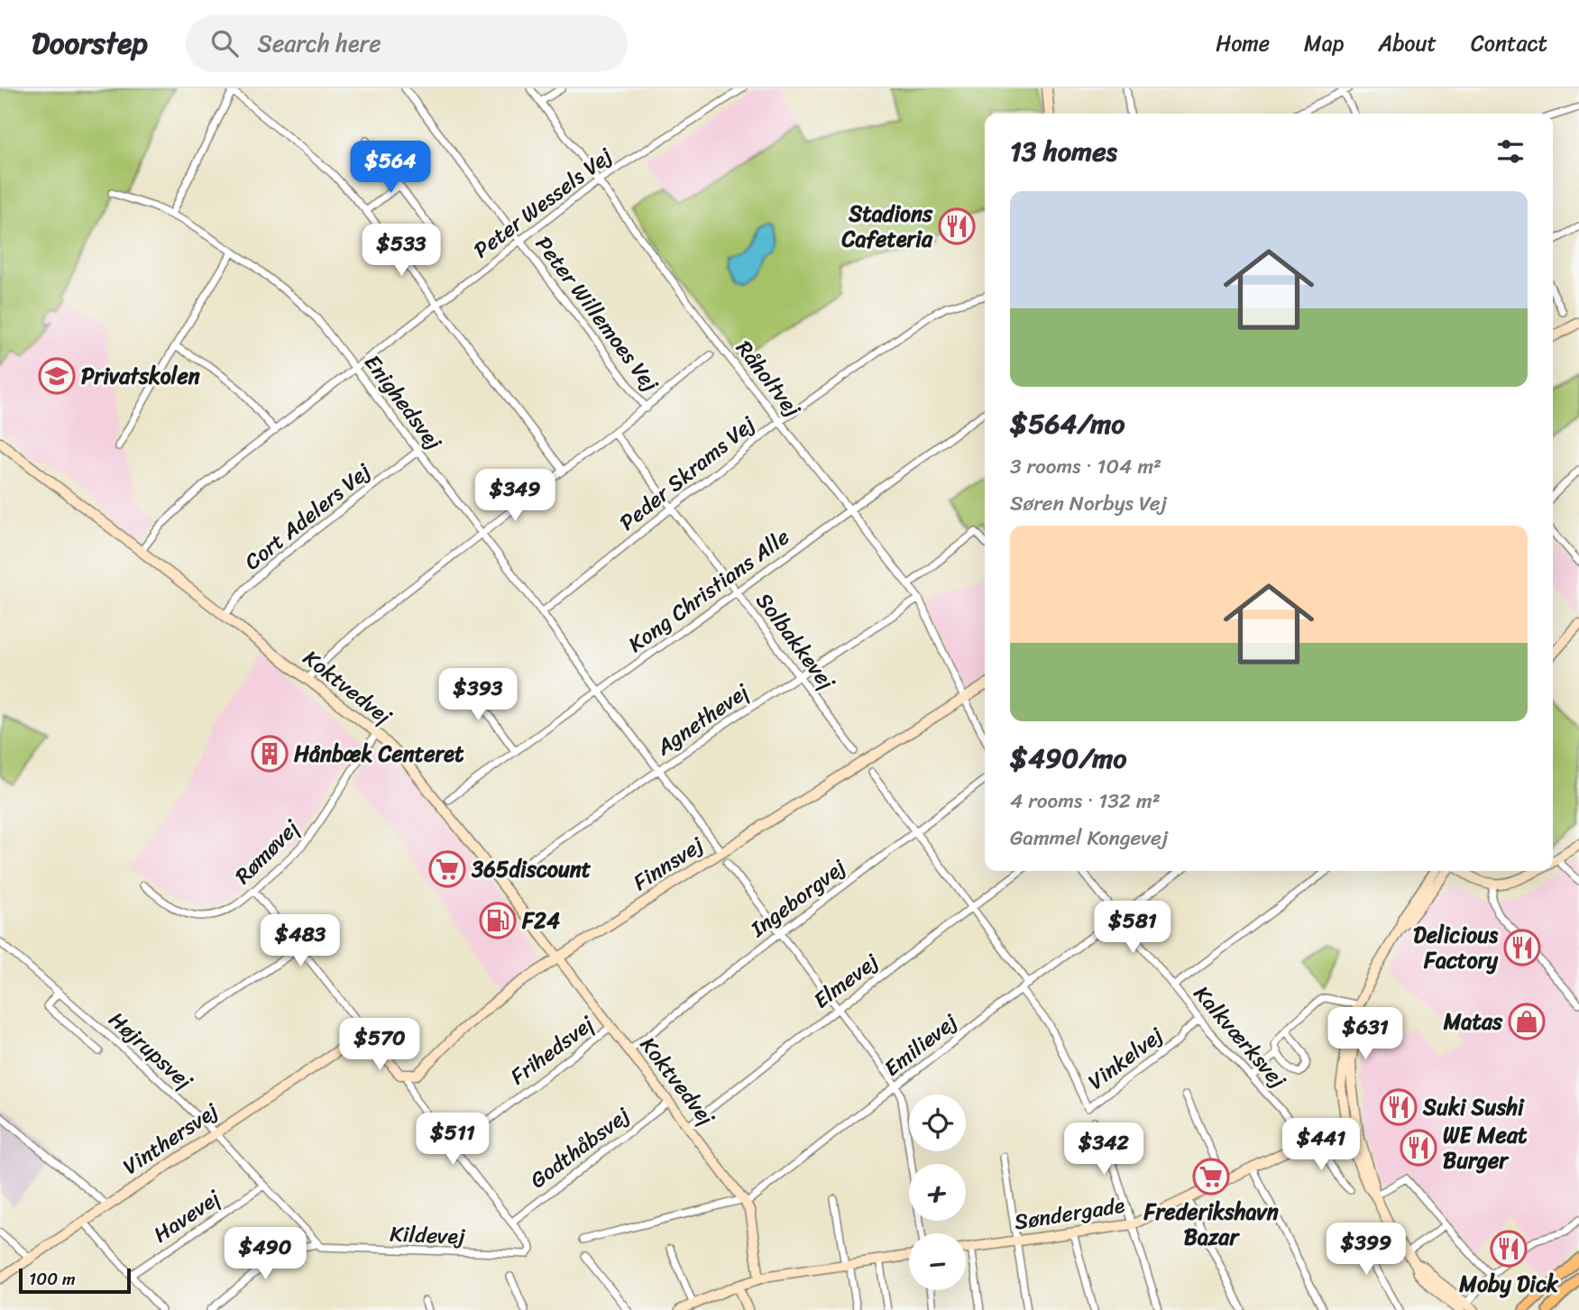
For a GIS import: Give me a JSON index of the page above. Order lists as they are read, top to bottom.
{
  "streets": {
    "street": [
      "Peter Wessels Vej",
      "Peter Willemoes Vej",
      "Råholtvej",
      "Enighedsvej",
      "Peder Skrams Vej",
      "Cort Adelers Vej",
      "Kong Christians Alle",
      "Solbakkevej",
      "Koktvedvej",
      "Agnethevej",
      "Rømøvej",
      "Finnsvej",
      "Ingeborgvej",
      "Elmevej",
      "Kalkværksvej",
      "Emilievej",
      "Højrupsvej",
      "Frihedsvej",
      "Vinkelvej",
      "Vinthersvej",
      "Godthåbsvej",
      "Søndergade",
      "Havevej",
      "Kildevej"
    ]
  },
  "crossings": [
    ["Peter Wessels Vej", "Peter Willemoes Vej"],
    ["Peter Wessels Vej", "Råholtvej"],
    ["Peter Wessels Vej", "Enighedsvej"],
    ["Peter Wessels Vej", "Koktvedvej"],
    ["Råholtvej", "Peder Skrams Vej"],
    ["Råholtvej", "Kong Christians Alle"],
    ["Råholtvej", "Agnethevej"],
    ["Råholtvej", "Finnsvej"],
    ["Enighedsvej", "Peder Skrams Vej"],
    ["Enighedsvej", "Cort Adelers Vej"],
    ["Enighedsvej", "Kong Christians Alle"],
    ["Enighedsvej", "Agnethevej"],
    ["Enighedsvej", "Finnsvej"],
    ["Peder Skrams Vej", "Solbakkevej"],
    ["Cort Adelers Vej", "Koktvedvej"],
    ["Kong Christians Alle", "Solbakkevej"],
    ["Solbakkevej", "Agnethevej"],
    ["Koktvedvej", "Rømøvej"],
    ["Koktvedvej", "Finnsvej"],
    ["Koktvedvej", "Ingeborgvej"],
    ["Koktvedvej", "Elmevej"],
    ["Koktvedvej", "Emilievej"],
    ["Koktvedvej", "Frihedsvej"],
    ["Koktvedvej", "Godthåbsvej"],
    ["Kalkværksvej", "Emilievej"],
    ["Kalkværksvej", "Vinkelvej"],
    ["Kalkværksvej", "Søndergade"],
    ["Emilievej", "Vinkelvej"],
    ["Højrupsvej", "Vinthersvej"],
    ["Højrupsvej", "Havevej"],
    ["Højrupsvej", "Kildevej"],
    ["Godthåbsvej", "Kildevej"]
  ],
  "places": {
    "restaurant": [
      "Stadions Cafeteria",
      "Delicious Factory",
      "Suki Sushi",
      "WE Meat Burger",
      "Moby Dick"
    ],
    "school or university": ["Privatskolen"],
    "building": ["Hånbæk Centeret"],
    "supermarket": ["365discount", "Frederikshavn Bazar"],
    "fuel station": ["F24"],
    "shop": ["Matas"]
  },
  "scale_bar": "100 m",
  "page": {
    "header": "Doorstep",
    "search": "Search here",
    "nav": [
      "Home",
      "Map",
      "About",
      "Contact"
    ],
    "heading": "13 homes",
    "price": [
      "$564",
      "$533",
      "$349",
      "$393",
      "$581",
      "$483",
      "$631",
      "$570",
      "$511",
      "$441",
      "$342",
      "$399",
      "$490"
    ],
    "list": [
      {
        "name": "$564/mo",
        "note": "3 rooms · 104 m² · Søren Norbys Vej"
      },
      {
        "name": "$490/mo",
        "note": "4 rooms · 132 m² · Gammel Kongevej"
      }
    ],
    "map_buttons": ["+", "−"],
    "scale": "100 m"
  }
}
